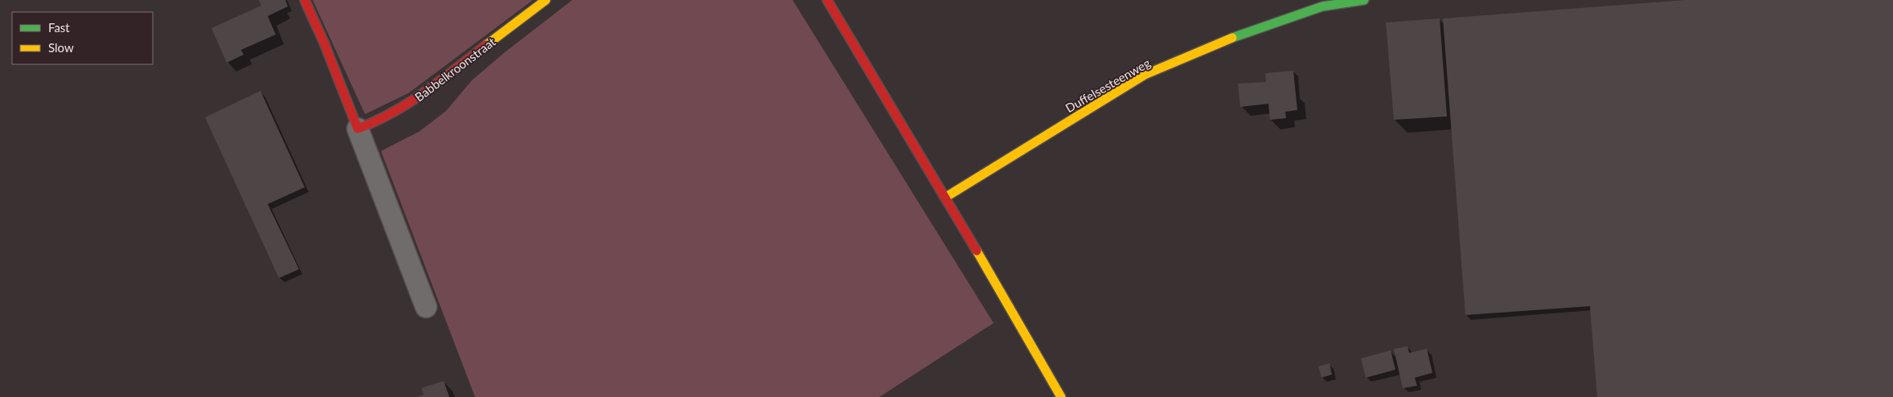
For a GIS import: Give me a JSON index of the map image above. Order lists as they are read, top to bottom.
{
  "streets": {
    "street": ["Babbelkroonstraat", "Duffelsesteenweg"]
  },
  "legend": ["Fast", "Slow"]
}
